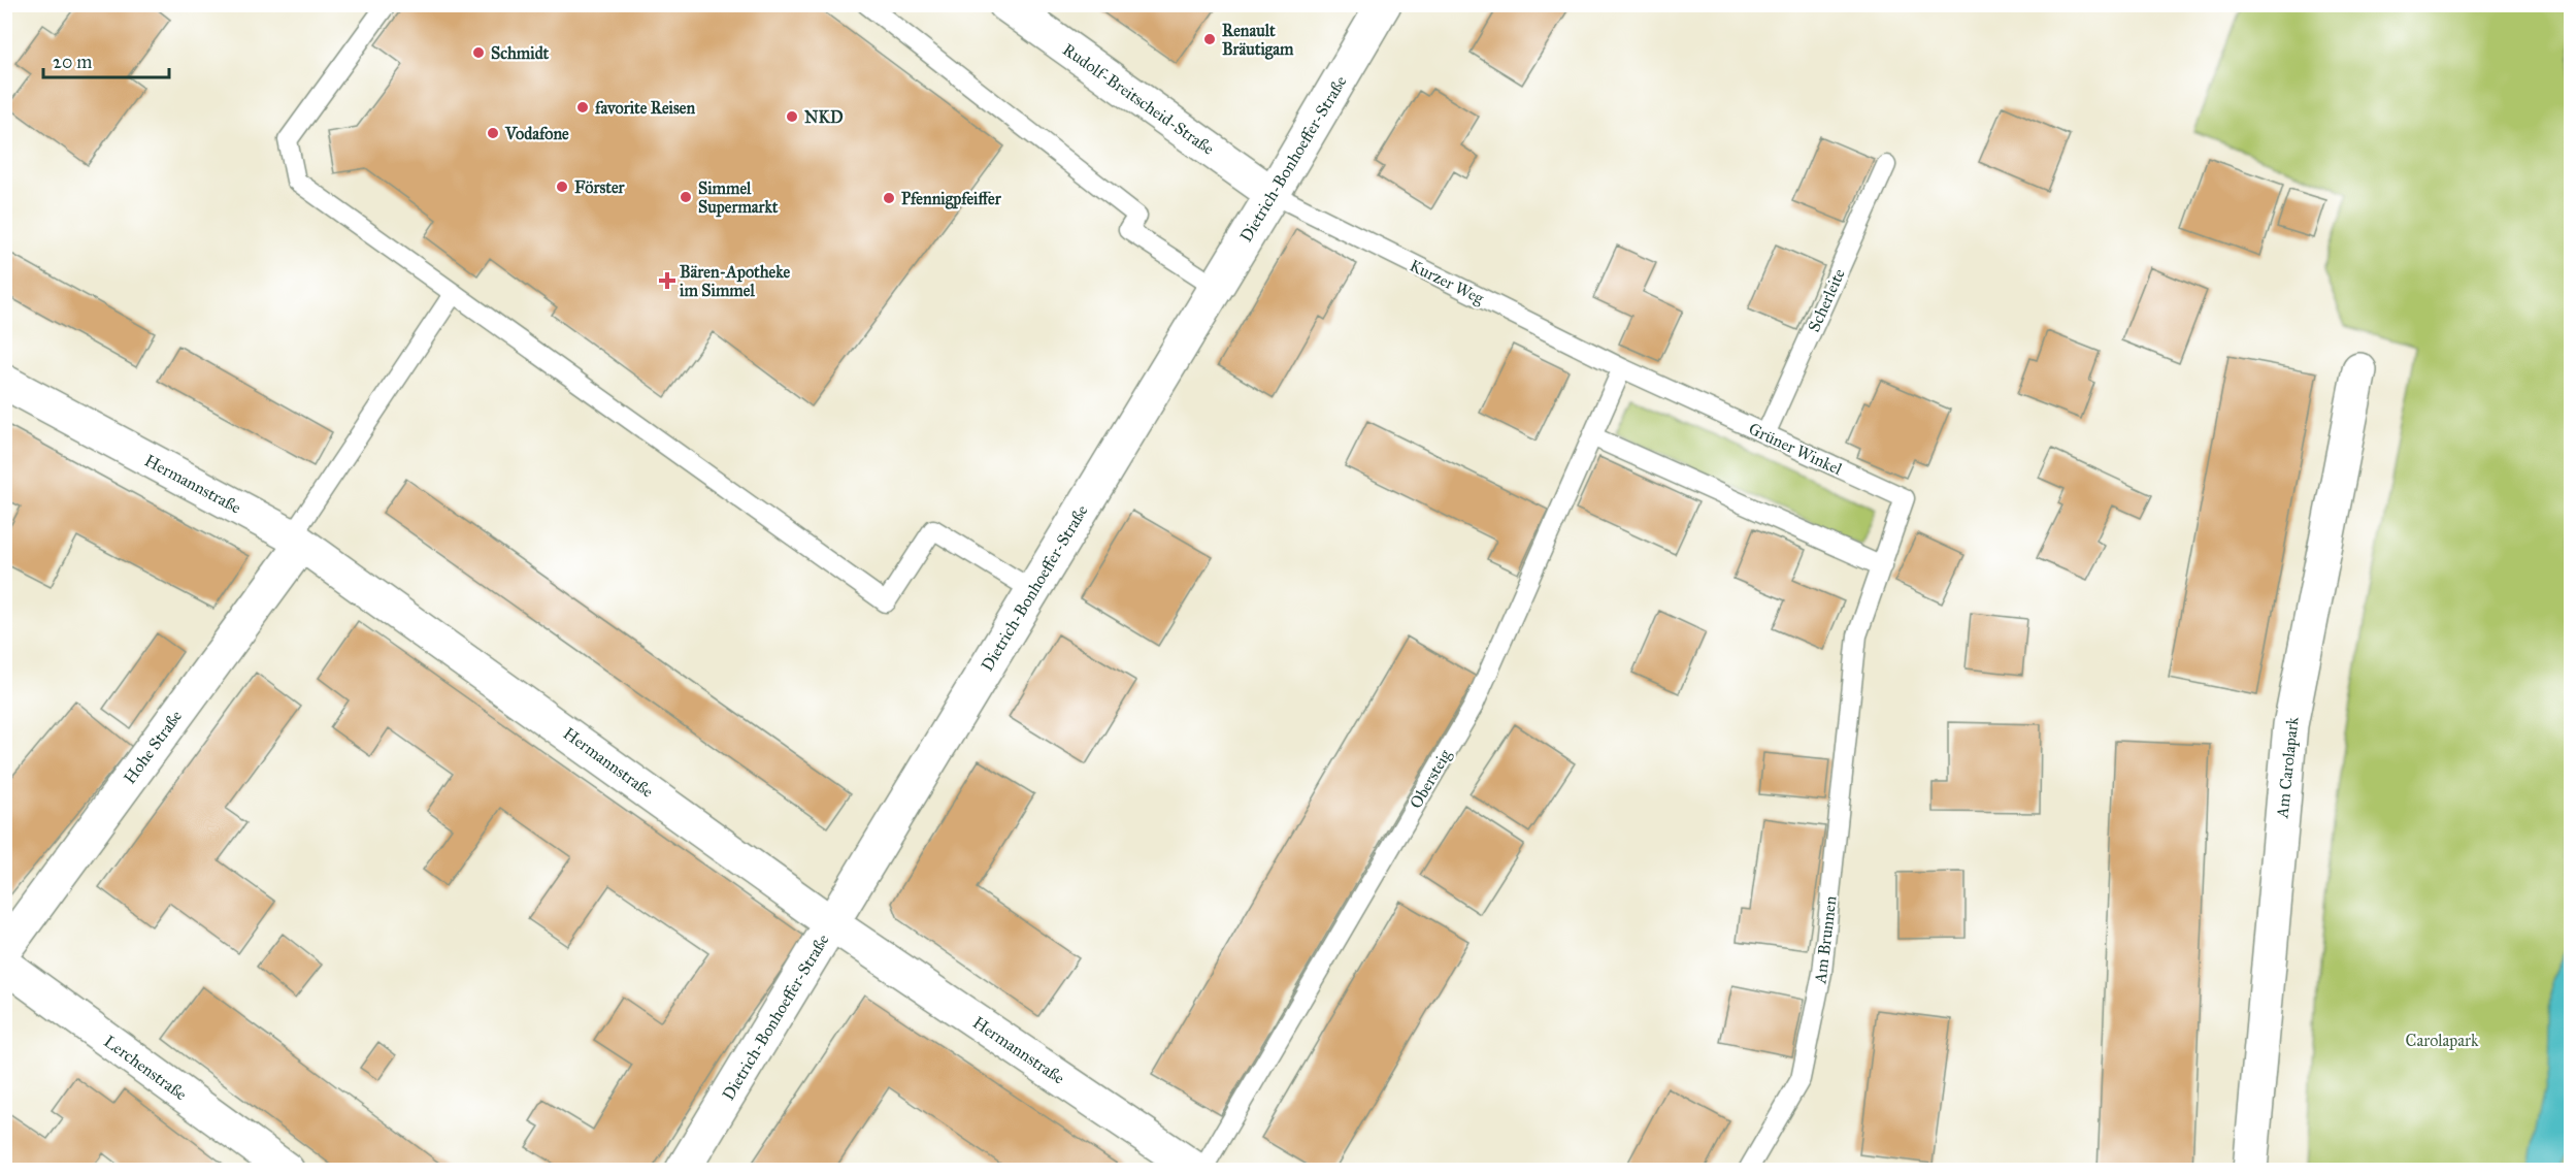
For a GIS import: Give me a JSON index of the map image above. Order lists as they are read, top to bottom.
{
  "streets": {
    "street": [
      "Rudolf-Breitscheid-Straße",
      "Dietrich-Bonhoeffer-Straße",
      "Hermannstraße",
      "Hohe Straße",
      "Am Carolapark",
      "Lerchenstraße"
    ],
    "lane": [
      "Kurzer Weg",
      "Scherleite",
      "Grüner Winkel",
      "Obersteig",
      "Am Brunnen"
    ]
  },
  "crossings": [
    ["Rudolf-Breitscheid-Straße", "Dietrich-Bonhoeffer-Straße"],
    ["Rudolf-Breitscheid-Straße", "Kurzer Weg"],
    ["Dietrich-Bonhoeffer-Straße", "Kurzer Weg"],
    ["Dietrich-Bonhoeffer-Straße", "Hermannstraße"],
    ["Kurzer Weg", "Grüner Winkel"],
    ["Kurzer Weg", "Obersteig"],
    ["Scherleite", "Grüner Winkel"],
    ["Grüner Winkel", "Obersteig"],
    ["Grüner Winkel", "Am Brunnen"],
    ["Hermannstraße", "Hohe Straße"]
  ],
  "parks": ["Carolapark"],
  "places": {
    "other": [
      "Renault Bräutigam",
      "Schmidt",
      "favorite Reisen",
      "NKD",
      "Vodafone",
      "Förster",
      "Simmel Supermarkt",
      "Pfennigpfeiffer"
    ],
    "health": ["Bären-Apotheke im Simmel"]
  },
  "scale_bar": "20 m"
}
